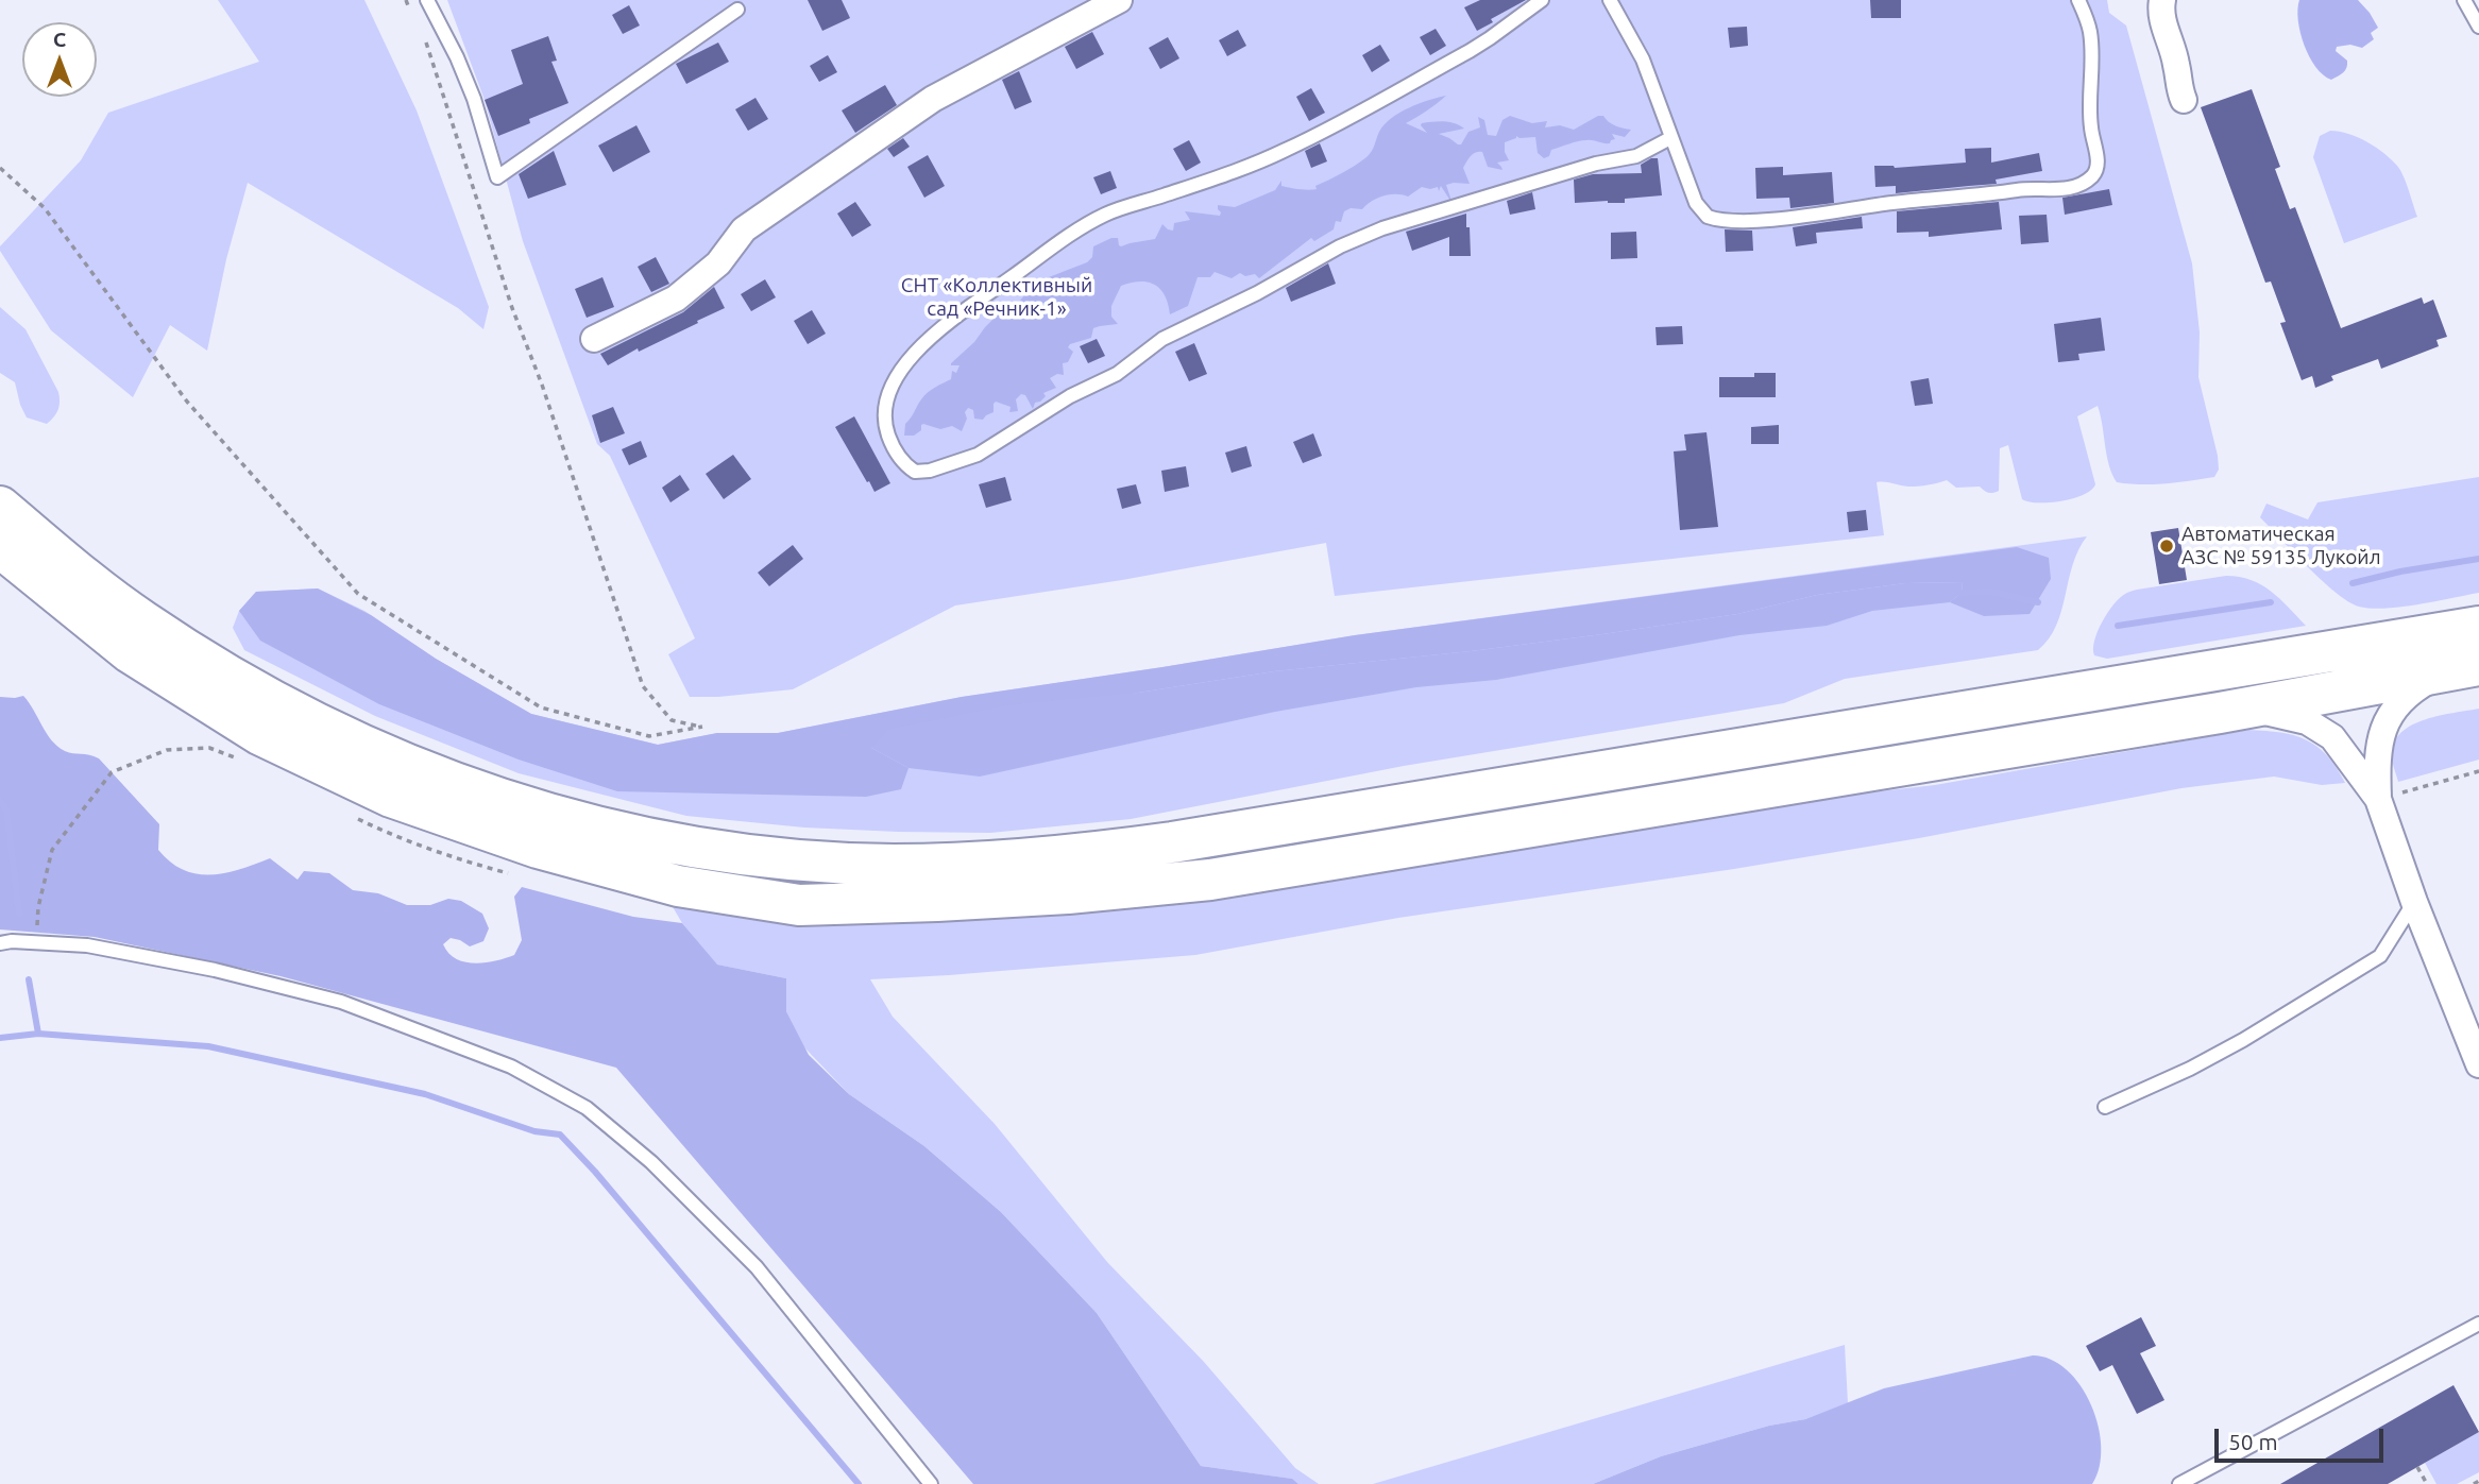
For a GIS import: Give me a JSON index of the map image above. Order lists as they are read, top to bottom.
{
  "parks": ["СНТ «Коллективный сад «Речник-1»"],
  "places": ["Автоматическая АЗС № 59135 Лукойл"],
  "scale_bar": "50 m",
  "north": "top"
}
